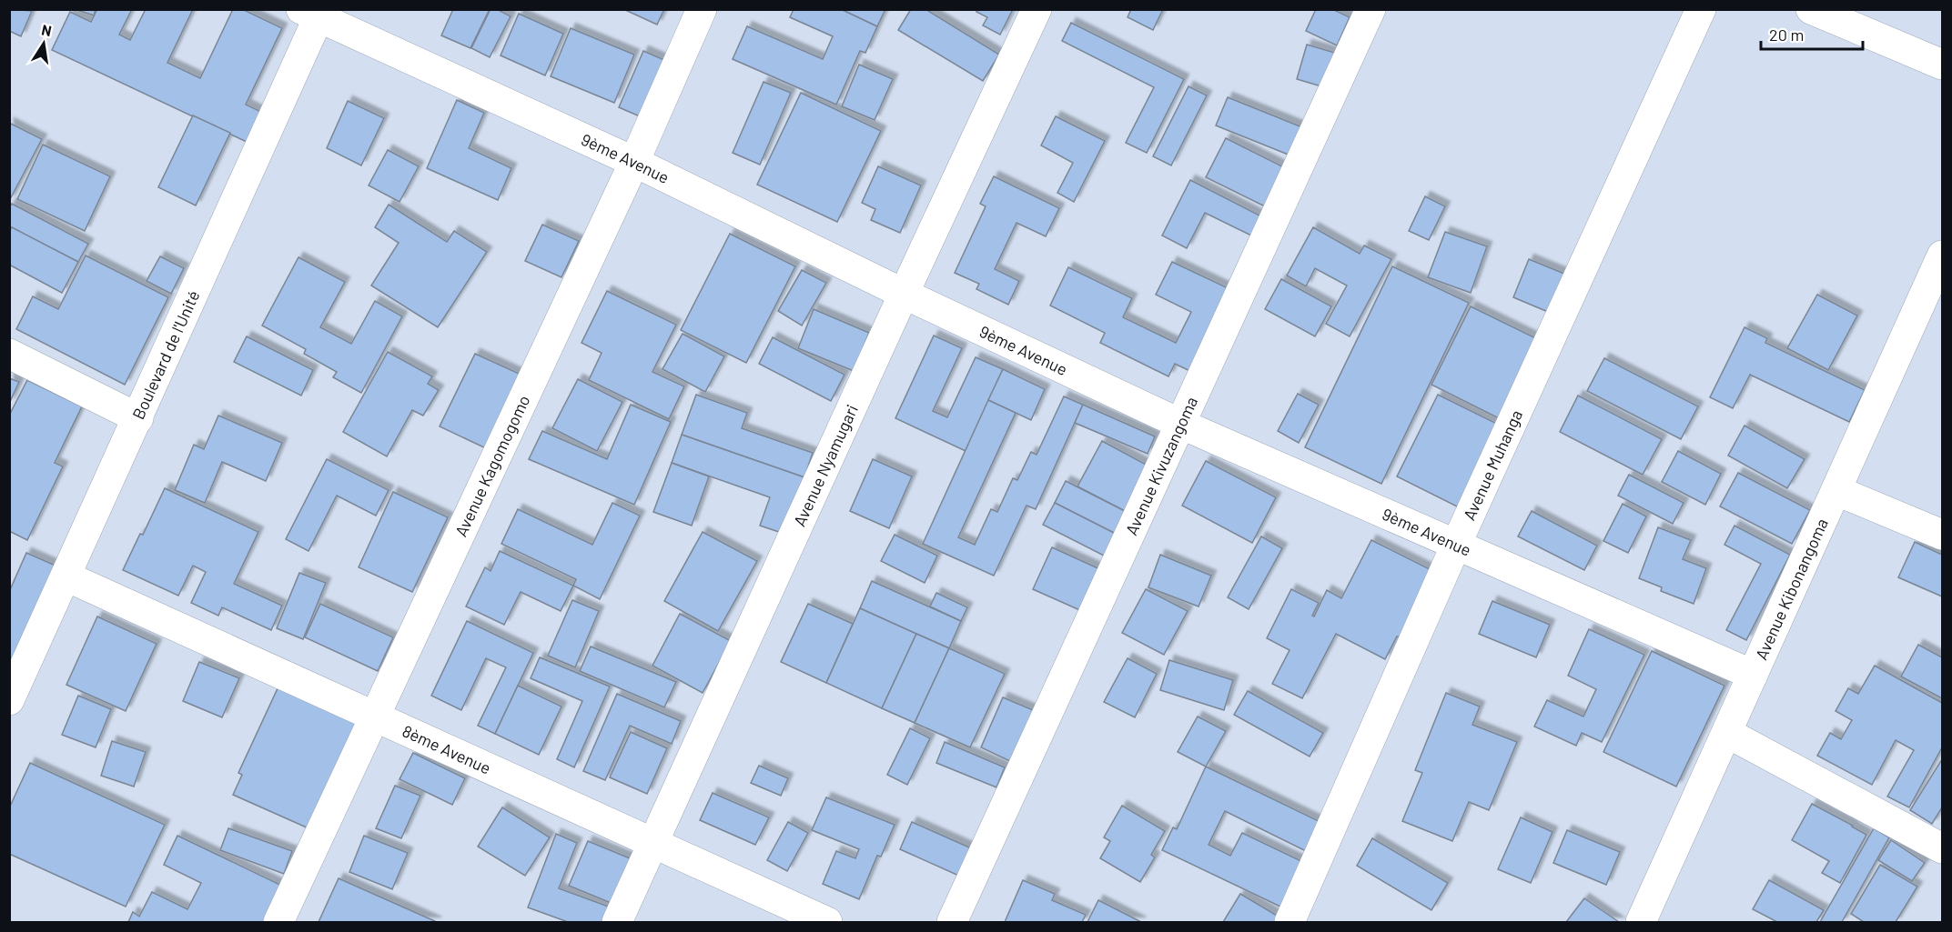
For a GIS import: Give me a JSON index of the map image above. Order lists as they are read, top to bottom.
{
  "streets": {
    "street": [
      "9ème Avenue",
      "Boulevard de l'Unité",
      "Avenue Muhanga",
      "Avenue Nyamugari",
      "Avenue Kivuzangoma",
      "Avenue Kagomogomo",
      "Avenue Kibonangoma",
      "8ème Avenue"
    ]
  },
  "crossings": [
    ["9ème Avenue", "Boulevard de l'Unité"],
    ["9ème Avenue", "Avenue Muhanga"],
    ["9ème Avenue", "Avenue Nyamugari"],
    ["9ème Avenue", "Avenue Kivuzangoma"],
    ["9ème Avenue", "Avenue Kagomogomo"],
    ["9ème Avenue", "Avenue Kibonangoma"],
    ["Boulevard de l'Unité", "8ème Avenue"],
    ["Avenue Nyamugari", "8ème Avenue"],
    ["Avenue Kagomogomo", "8ème Avenue"]
  ],
  "scale_bar": "20 m",
  "north": "top"
}
